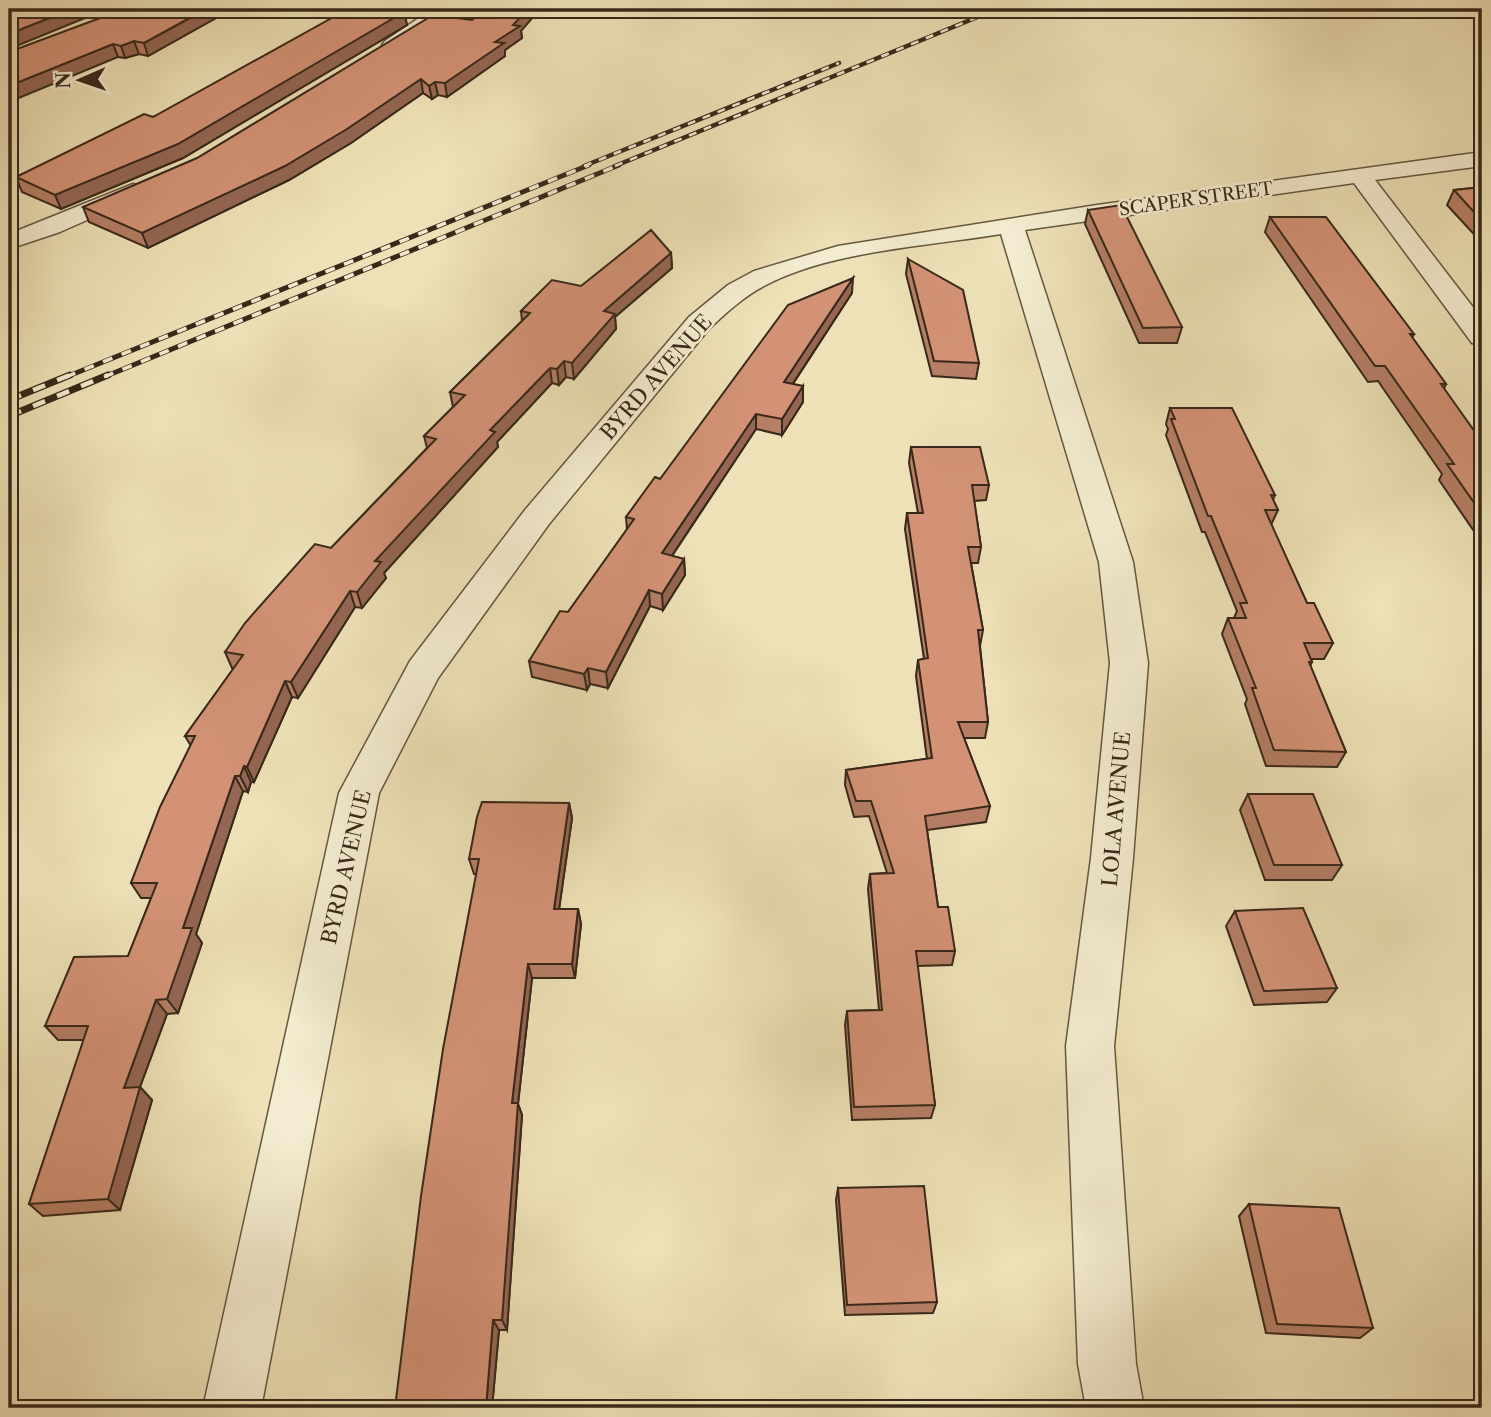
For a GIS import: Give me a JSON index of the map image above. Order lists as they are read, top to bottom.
{
  "streets": {
    "street": ["SCAPER STREET", "BYRD AVENUE", "LOLA AVENUE"]
  },
  "crossings": [
    ["SCAPER STREET", "BYRD AVENUE"],
    ["SCAPER STREET", "LOLA AVENUE"]
  ],
  "north": "left"
}
